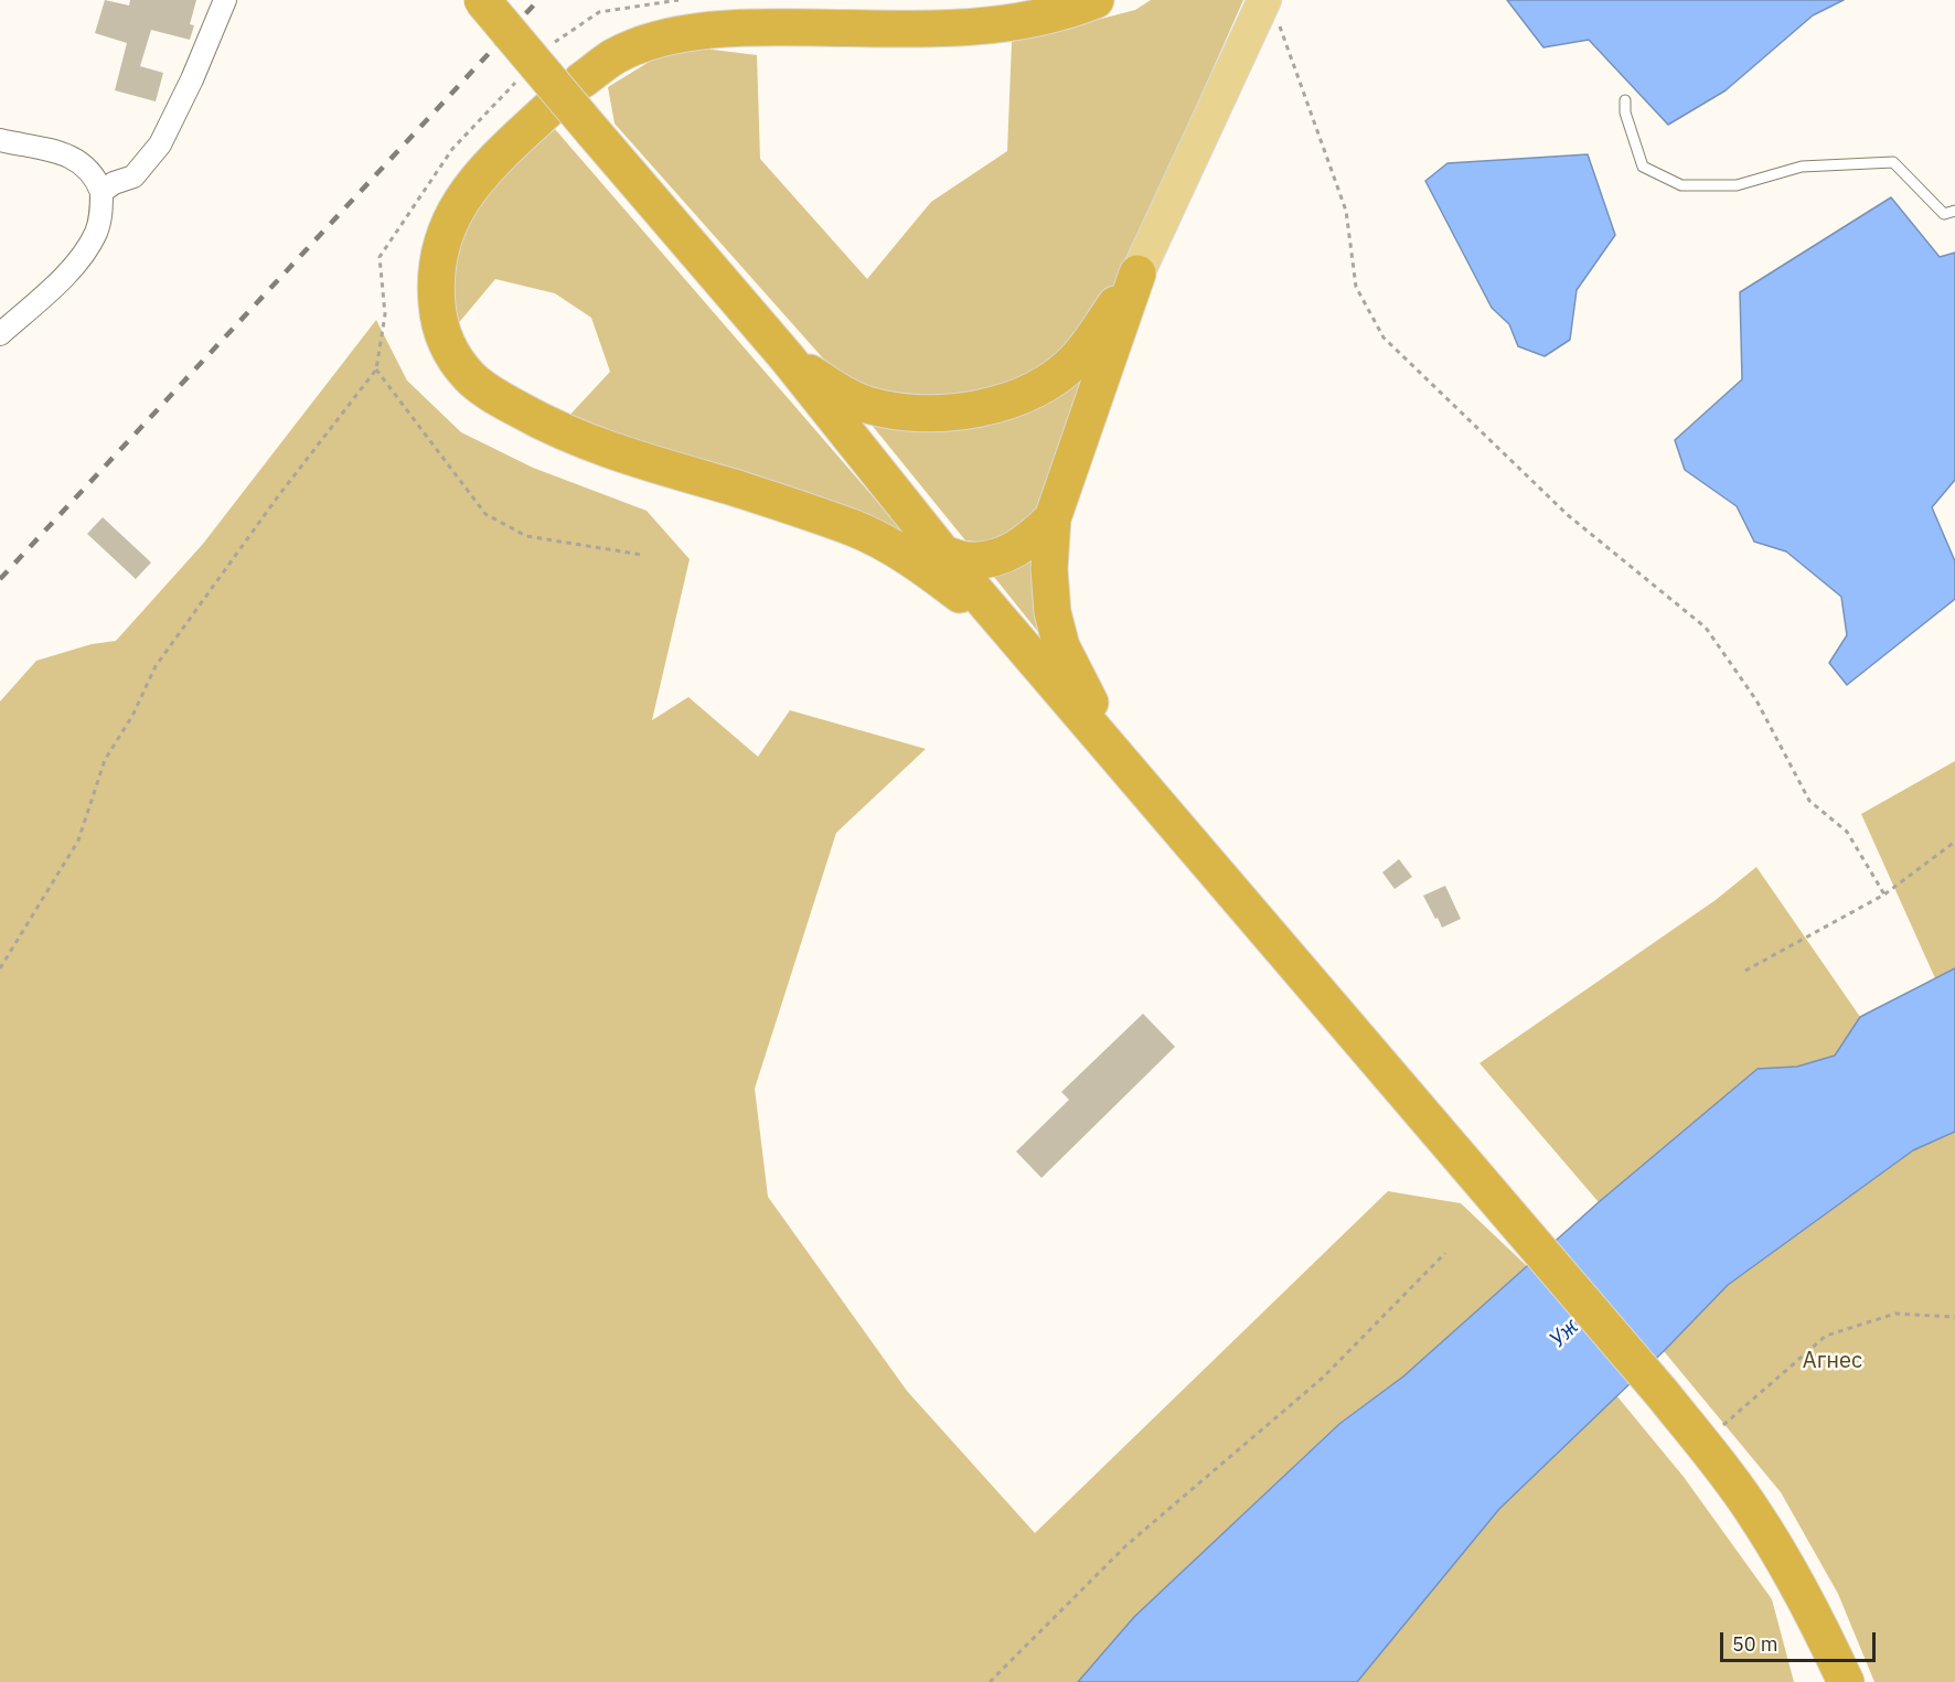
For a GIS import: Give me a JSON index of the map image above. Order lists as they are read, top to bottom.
{
  "water": ["Уж"],
  "parks": ["Агнес"],
  "scale_bar": "50 m"
}
